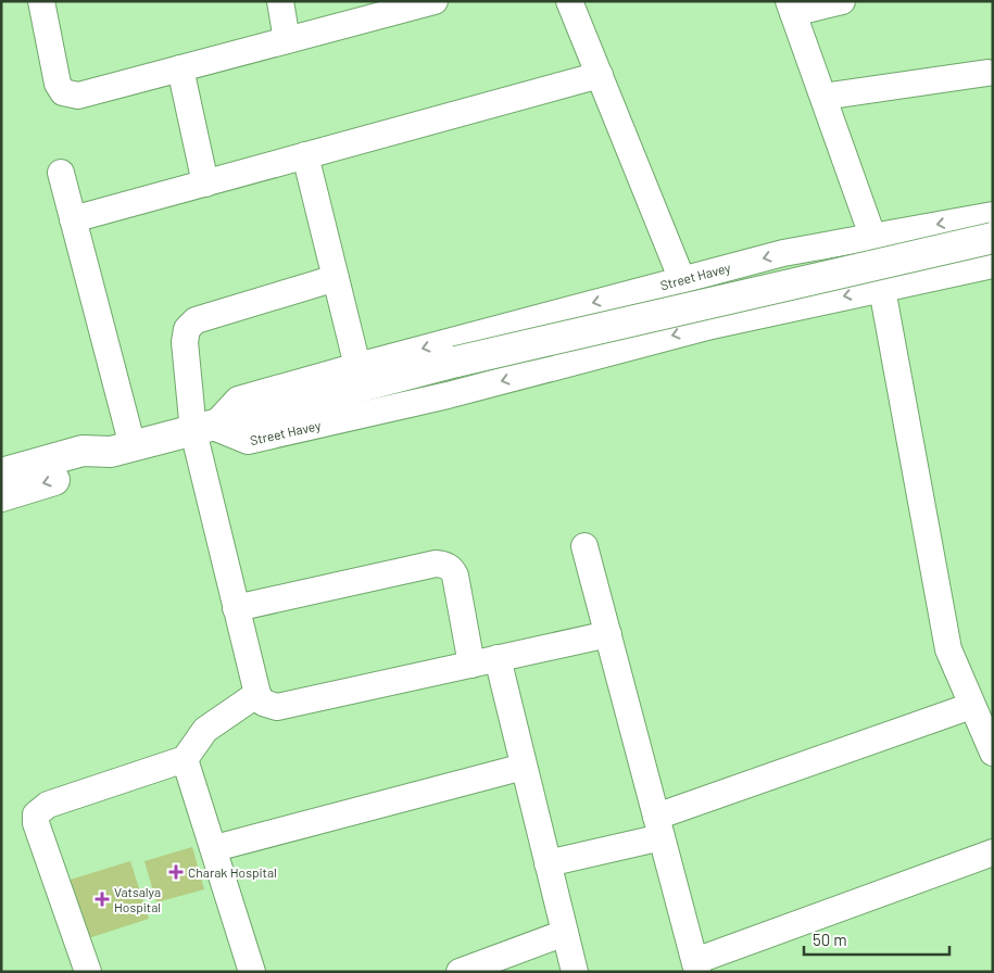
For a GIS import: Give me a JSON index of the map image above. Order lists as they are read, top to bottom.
{
  "streets": {
    "street": ["Street Havey"]
  },
  "places": {
    "health": ["Charak Hospital", "Vatsalya Hospital"]
  },
  "scale_bar": "50 m"
}
